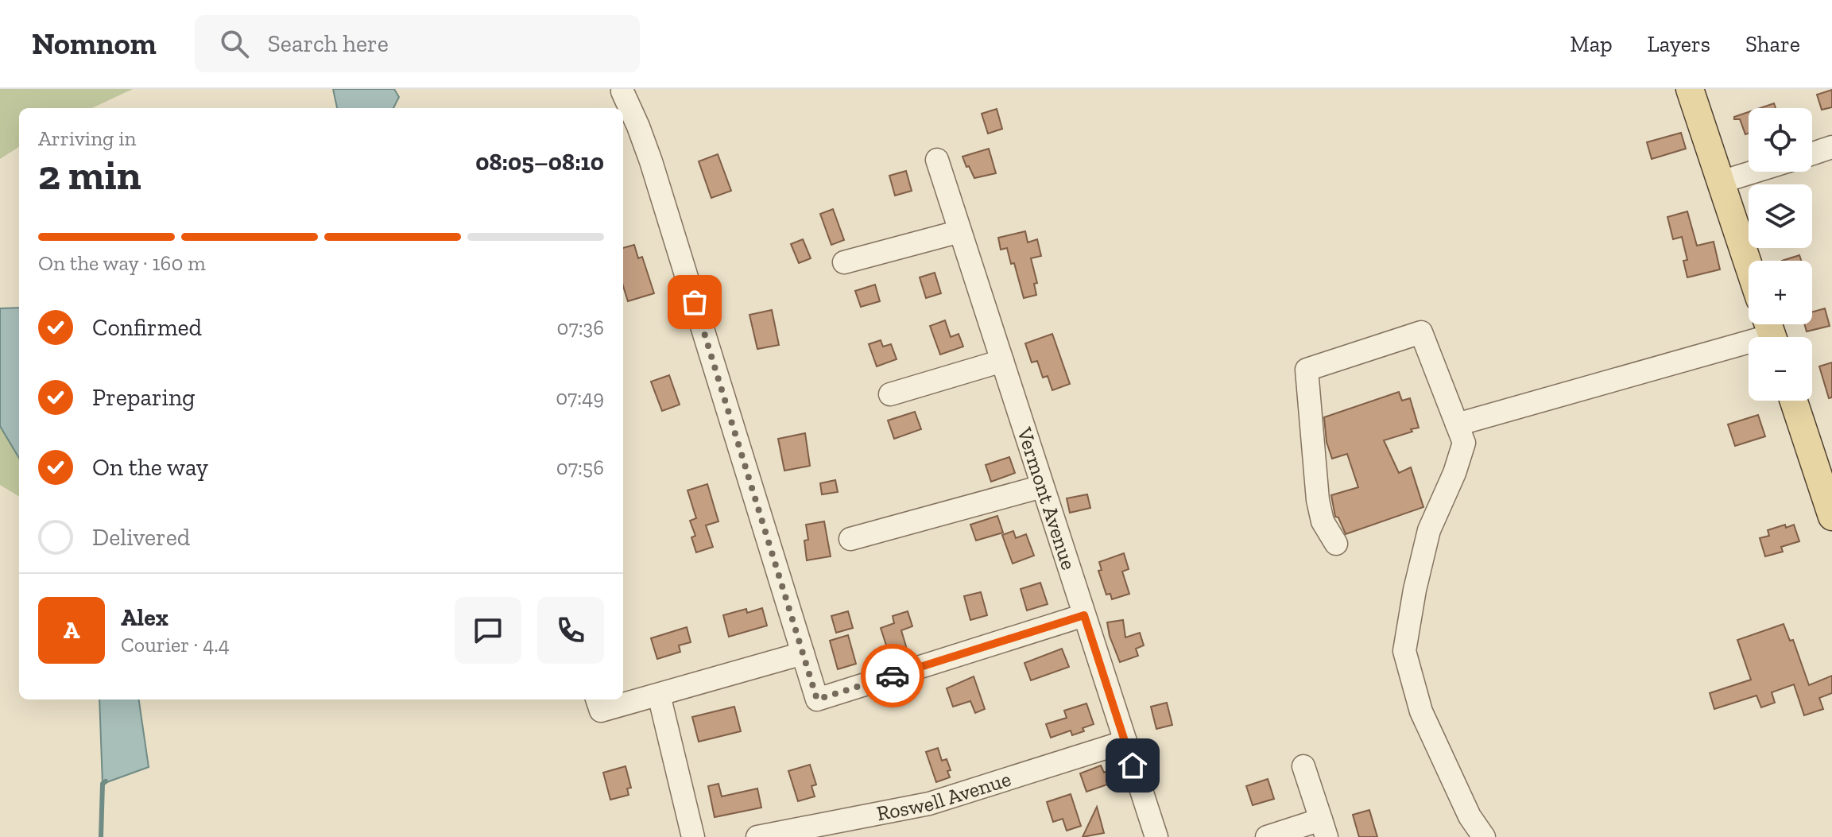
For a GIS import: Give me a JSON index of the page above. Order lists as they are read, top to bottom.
{
  "streets": {
    "street": ["Vermont Avenue", "Roswell Avenue"]
  },
  "crossings": [
    ["Vermont Avenue", "Roswell Avenue"]
  ],
  "page": {
    "header": "Nomnom",
    "search": "Search here",
    "nav": ["Map", "Layers", "Share"],
    "map_buttons": ["+", "−"],
    "heading": ["2 min", "Arriving in", "08:05–08:10"],
    "panel": ["Alex", "Courier · 4.4"],
    "bar": "On the way · 160 m",
    "list": [
      ["Confirmed", "07:36"],
      ["Preparing", "07:49"],
      ["On the way", "07:56"],
      "Delivered"
    ],
    "round": "A"
  }
}
